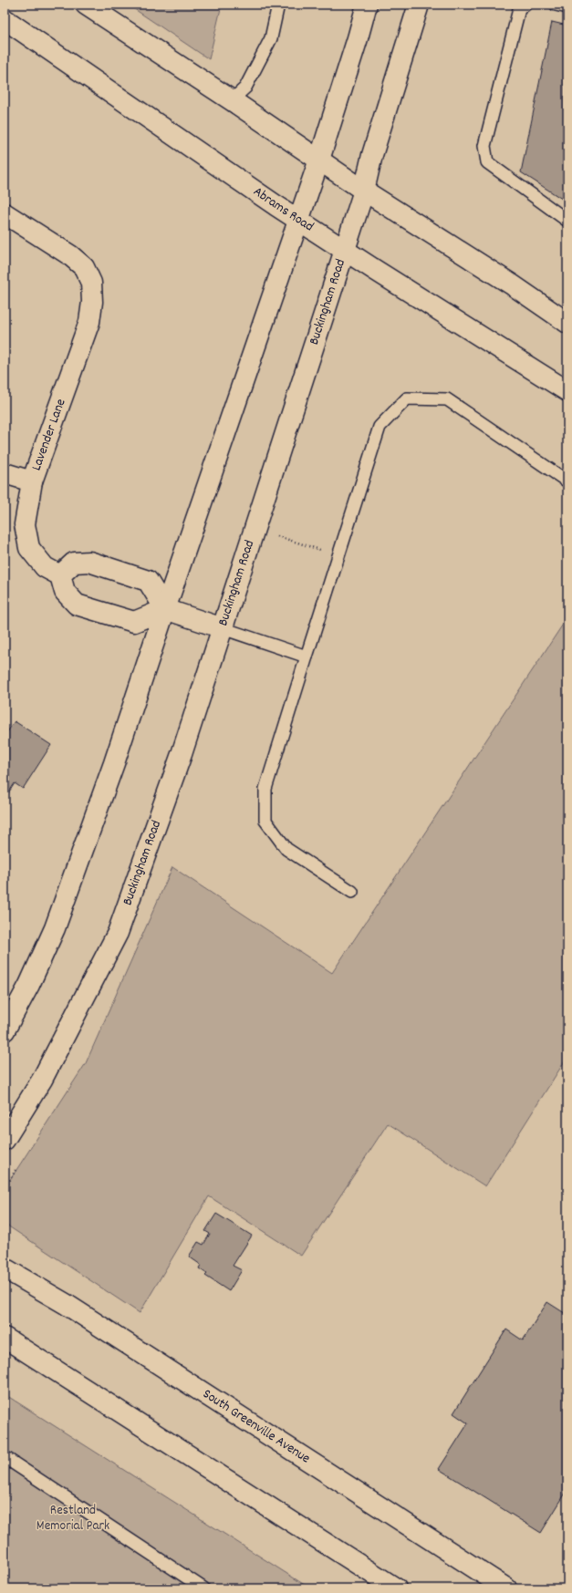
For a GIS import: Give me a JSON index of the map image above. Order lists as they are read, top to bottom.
{
  "streets": {
    "street": [
      "Abrams Road",
      "Buckingham Road",
      "Lavender Lane",
      "South Greenville Avenue"
    ]
  },
  "crossings": [
    ["Abrams Road", "Buckingham Road"]
  ],
  "parks": ["Restland Memorial Park"]
}
